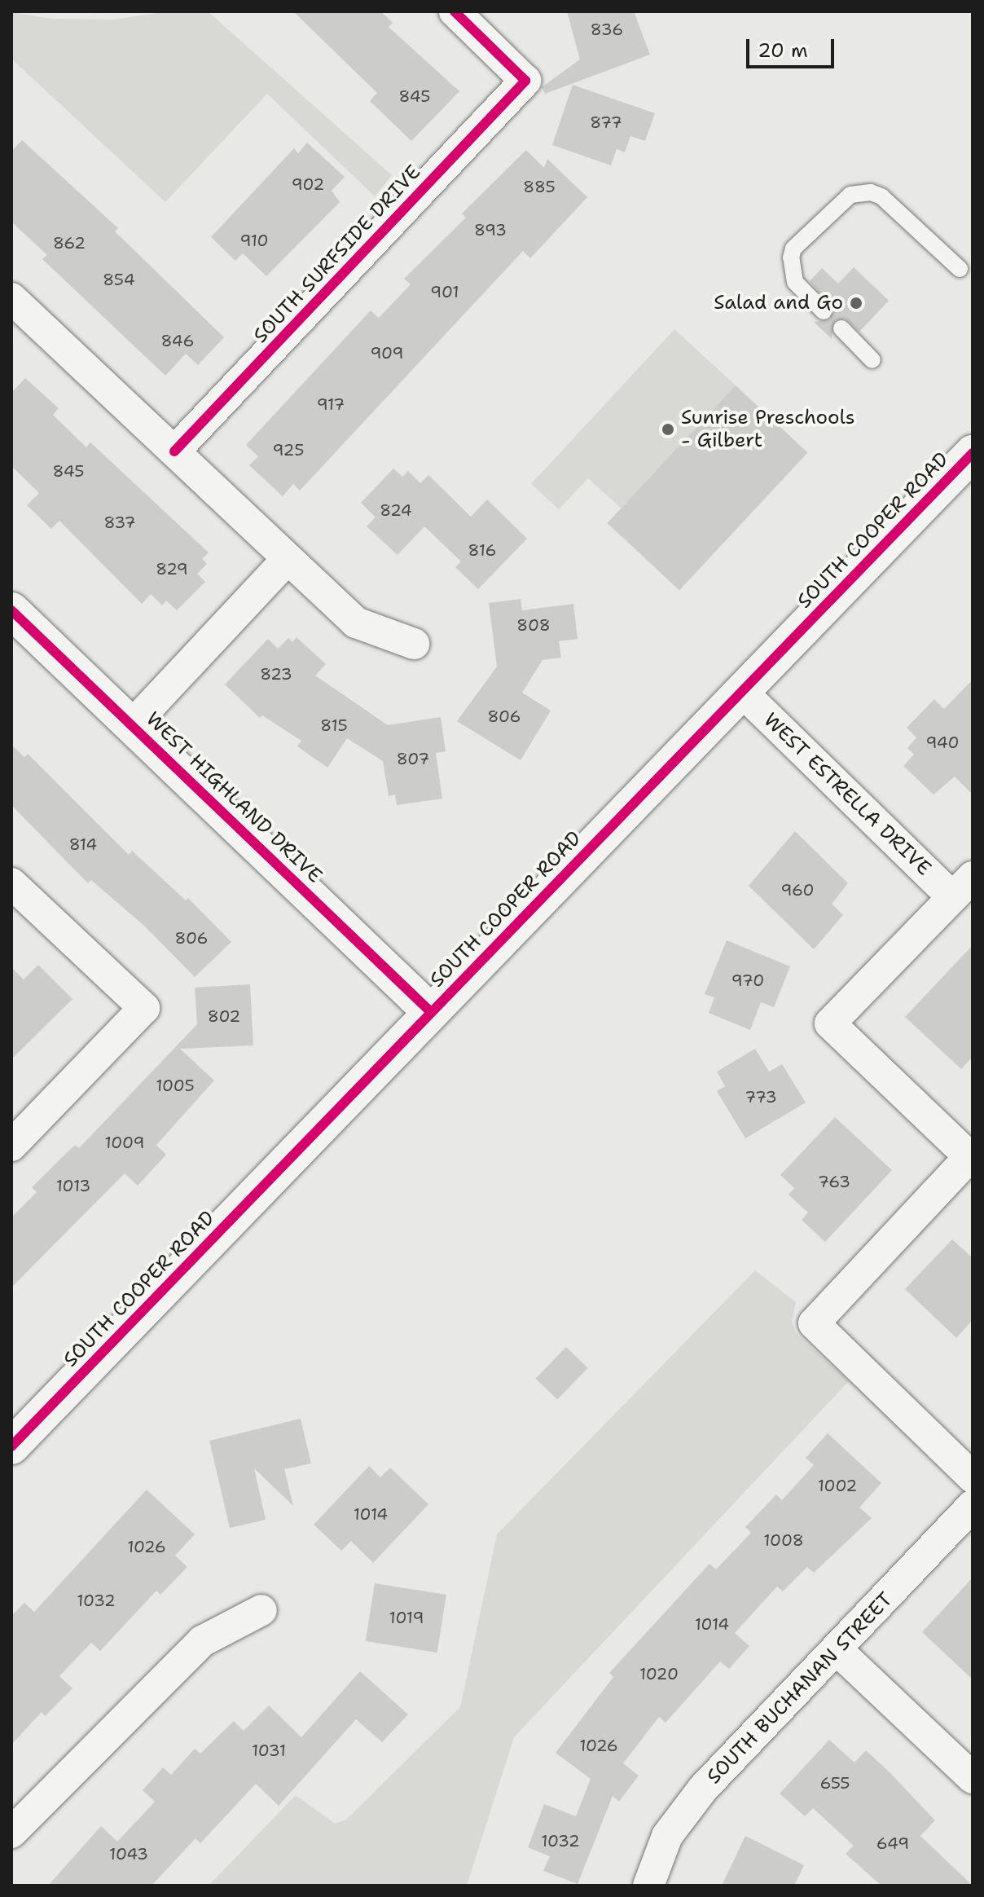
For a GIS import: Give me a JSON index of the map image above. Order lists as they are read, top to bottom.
{
  "streets": {
    "main road": ["SOUTH COOPER ROAD", "WEST HIGHLAND DRIVE"],
    "street": ["SOUTH SURFSIDE DRIVE", "WEST ESTRELLA DRIVE", "SOUTH BUCHANAN STREET"]
  },
  "crossings": [
    ["SOUTH COOPER ROAD", "WEST ESTRELLA DRIVE"],
    ["SOUTH COOPER ROAD", "WEST HIGHLAND DRIVE"]
  ],
  "places": ["Salad and Go", "Sunrise Preschools - Gilbert"],
  "house_numbers": [
    "836",
    "845",
    "877",
    "902",
    "885",
    "893",
    "910",
    "862",
    "854",
    "901",
    "846",
    "909",
    "917",
    "925",
    "845",
    "824",
    "837",
    "816",
    "829",
    "808",
    "823",
    "806",
    "815",
    "940",
    "807",
    "814",
    "960",
    "806",
    "970",
    "802",
    "1005",
    "773",
    "1009",
    "763",
    "1013",
    "1002",
    "1014",
    "1008",
    "1026",
    "1032",
    "1019",
    "1014",
    "1020",
    "1026",
    "1031",
    "655",
    "1032",
    "649",
    "1043"
  ],
  "scale_bar": "20 m"
}
